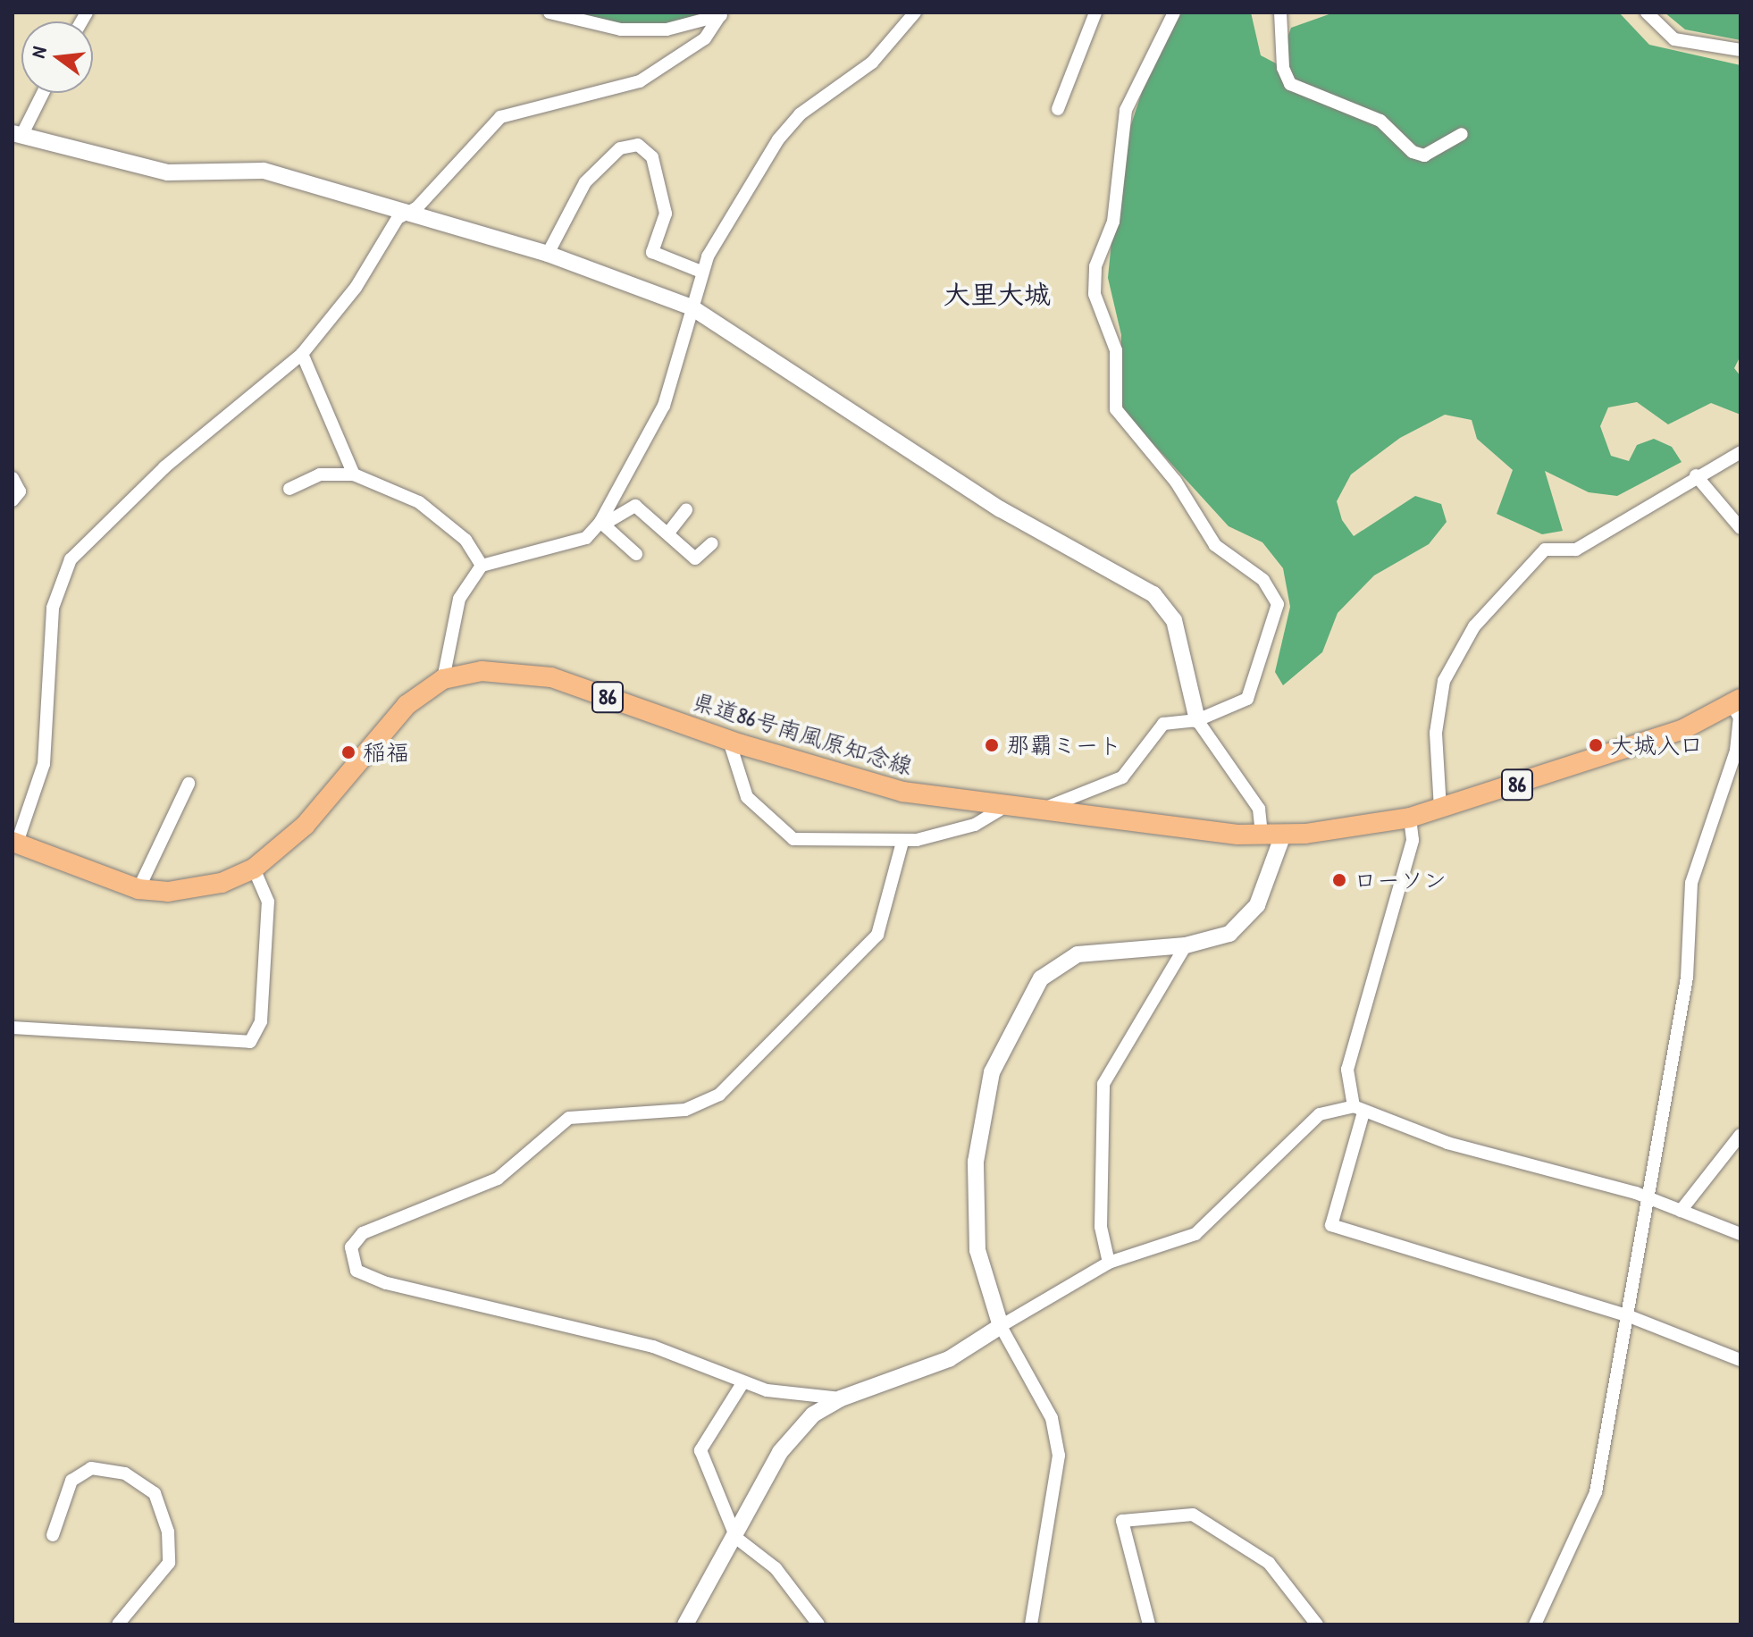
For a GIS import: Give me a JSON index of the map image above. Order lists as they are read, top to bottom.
{
  "streets": {
    "main road": ["86", "県道86号南風原知念線"]
  },
  "districts": ["大里大城"],
  "places": [
    "那覇ミート",
    "大城入口",
    "稲福",
    "ローソン"
  ],
  "north": "left"
}
